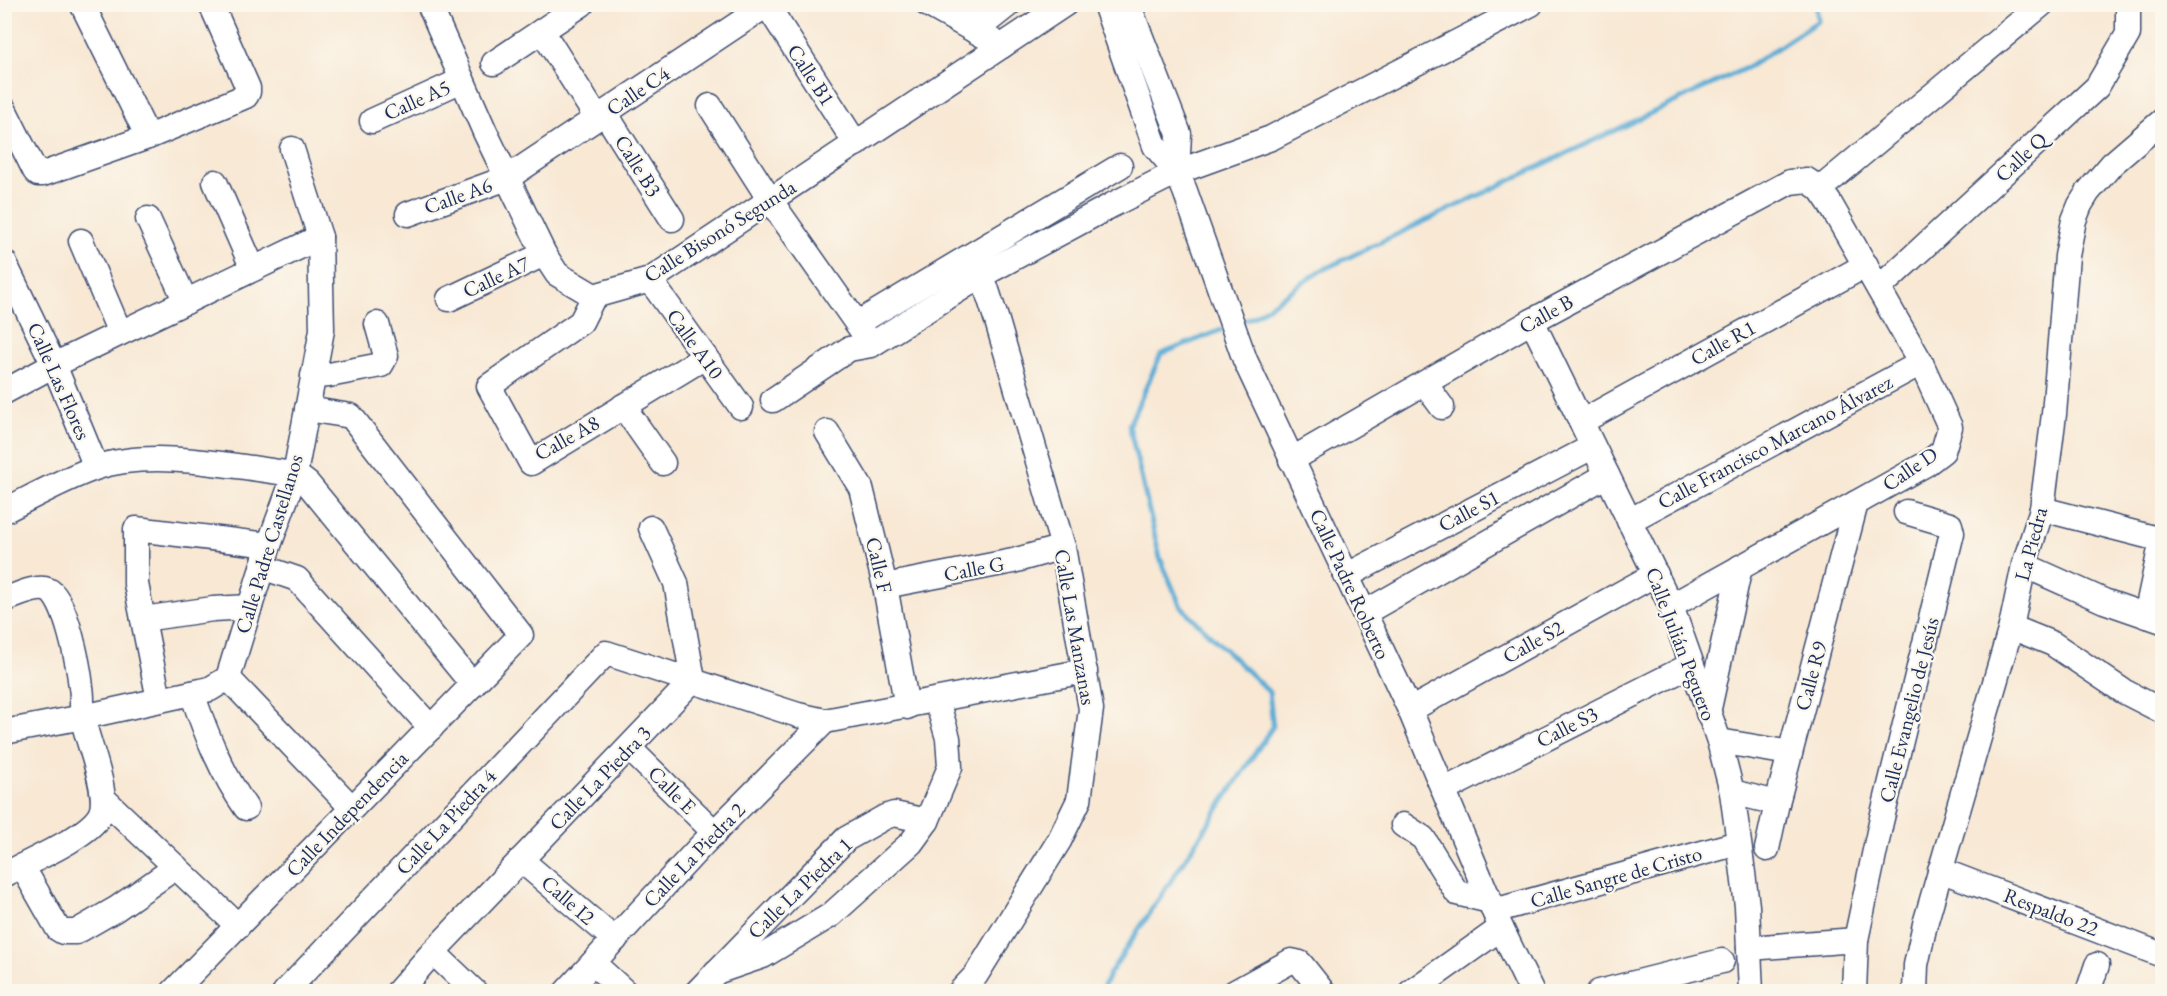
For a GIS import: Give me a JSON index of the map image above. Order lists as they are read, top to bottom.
{
  "streets": {
    "street": [
      "Calle B1",
      "Calle C4",
      "Calle A5",
      "Calle Q",
      "Calle B3",
      "Calle A6",
      "Calle Bisonó Segunda",
      "Calle A7",
      "Calle B",
      "Calle R1",
      "Calle A10",
      "Calle Las Flores",
      "Calle A8",
      "Calle Francisco Marcano Álvarez",
      "Calle D",
      "Calle S1",
      "Calle Padre Castellanos",
      "La Piedra",
      "Calle F",
      "Calle G",
      "Calle Padre Roberto",
      "Calle Las Manzanas",
      "Calle S2",
      "Calle Julián Peguero",
      "Calle R9",
      "Calle Evangelio de Jesús",
      "Calle S3",
      "Calle La Piedra 3",
      "Calle E",
      "Calle Independencia",
      "Calle La Piedra 4",
      "Calle La Piedra 2",
      "Calle Sangre de Cristo",
      "Calle La Piedra 1",
      "Calle I2",
      "Respaldo 22"
    ]
  },
  "crossings": [
    ["Calle B1", "Calle C4"],
    ["Calle B1", "Calle Bisonó Segunda"],
    ["Calle C4", "Calle B3"],
    ["Calle C4", "Calle A6"],
    ["Calle Q", "Calle D"],
    ["Calle Bisonó Segunda", "Calle A10"],
    ["Calle Bisonó Segunda", "Calle A8"],
    ["Calle B", "Calle D"],
    ["Calle B", "Calle Padre Roberto"],
    ["Calle B", "Calle Julián Peguero"],
    ["Calle R1", "Calle D"],
    ["Calle R1", "Calle Julián Peguero"],
    ["Calle A10", "Calle A8"],
    ["Calle Francisco Marcano Álvarez", "Calle D"],
    ["Calle Francisco Marcano Álvarez", "Calle Julián Peguero"],
    ["Calle D", "Calle Julián Peguero"],
    ["Calle D", "Calle R9"],
    ["Calle S1", "Calle Padre Roberto"],
    ["Calle S1", "Calle Julián Peguero"],
    ["Calle Padre Castellanos", "Calle Independencia"],
    ["La Piedra", "Respaldo 22"],
    ["Calle F", "Calle G"],
    ["Calle G", "Calle Las Manzanas"],
    ["Calle Padre Roberto", "Calle S2"],
    ["Calle Padre Roberto", "Calle S3"],
    ["Calle Padre Roberto", "Calle Sangre de Cristo"],
    ["Calle S2", "Calle Julián Peguero"],
    ["Calle Julián Peguero", "Calle S3"],
    ["Calle Julián Peguero", "Calle Sangre de Cristo"],
    ["Calle La Piedra 3", "Calle E"],
    ["Calle La Piedra 3", "Calle La Piedra 4"],
    ["Calle La Piedra 3", "Calle I2"],
    ["Calle E", "Calle La Piedra 2"],
    ["Calle La Piedra 2", "Calle I2"]
  ]
}
